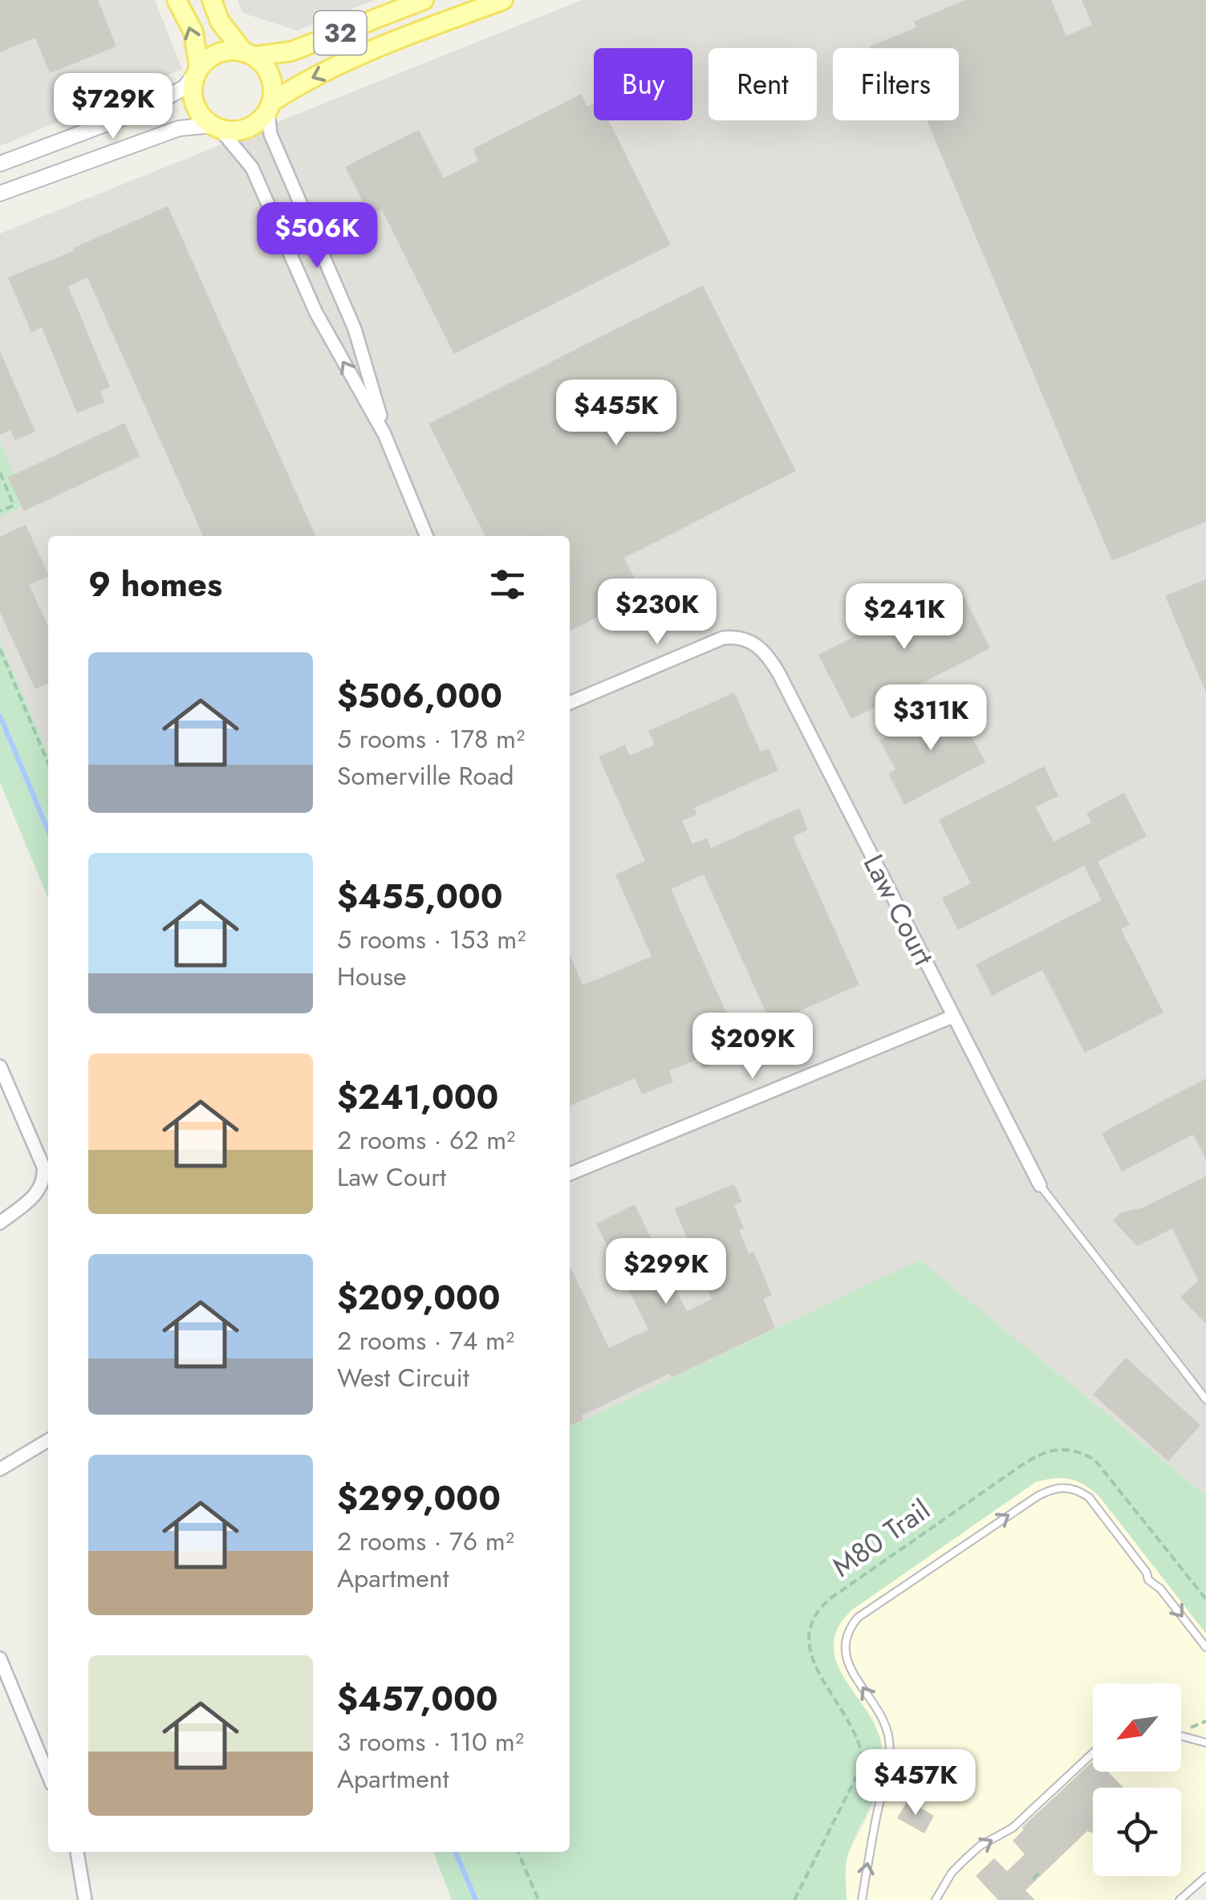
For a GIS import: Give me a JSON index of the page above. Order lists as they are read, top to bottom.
{
  "streets": {
    "main road": ["32"],
    "street": ["Law Court"],
    "path": ["M80 Trail"]
  },
  "north": "bottom left",
  "page": {
    "chip": ["Buy", "Rent", "Filters"],
    "price": [
      "$729K",
      "$506K",
      "$455K",
      "$230K",
      "$241K",
      "$311K",
      "$209K",
      "$299K",
      "$457K"
    ],
    "heading": "9 homes",
    "list": [
      {
        "name": "$506,000",
        "note": "5 rooms · 178 m² · Somerville Road"
      },
      {
        "name": "$455,000",
        "note": "5 rooms · 153 m² · House"
      },
      {
        "name": "$241,000",
        "note": "2 rooms · 62 m² · Law Court"
      },
      {
        "name": "$209,000",
        "note": "2 rooms · 74 m² · West Circuit"
      },
      {
        "name": "$299,000",
        "note": "2 rooms · 76 m² · Apartment"
      },
      {
        "name": "$457,000",
        "note": "3 rooms · 110 m² · Apartment"
      }
    ]
  }
}
